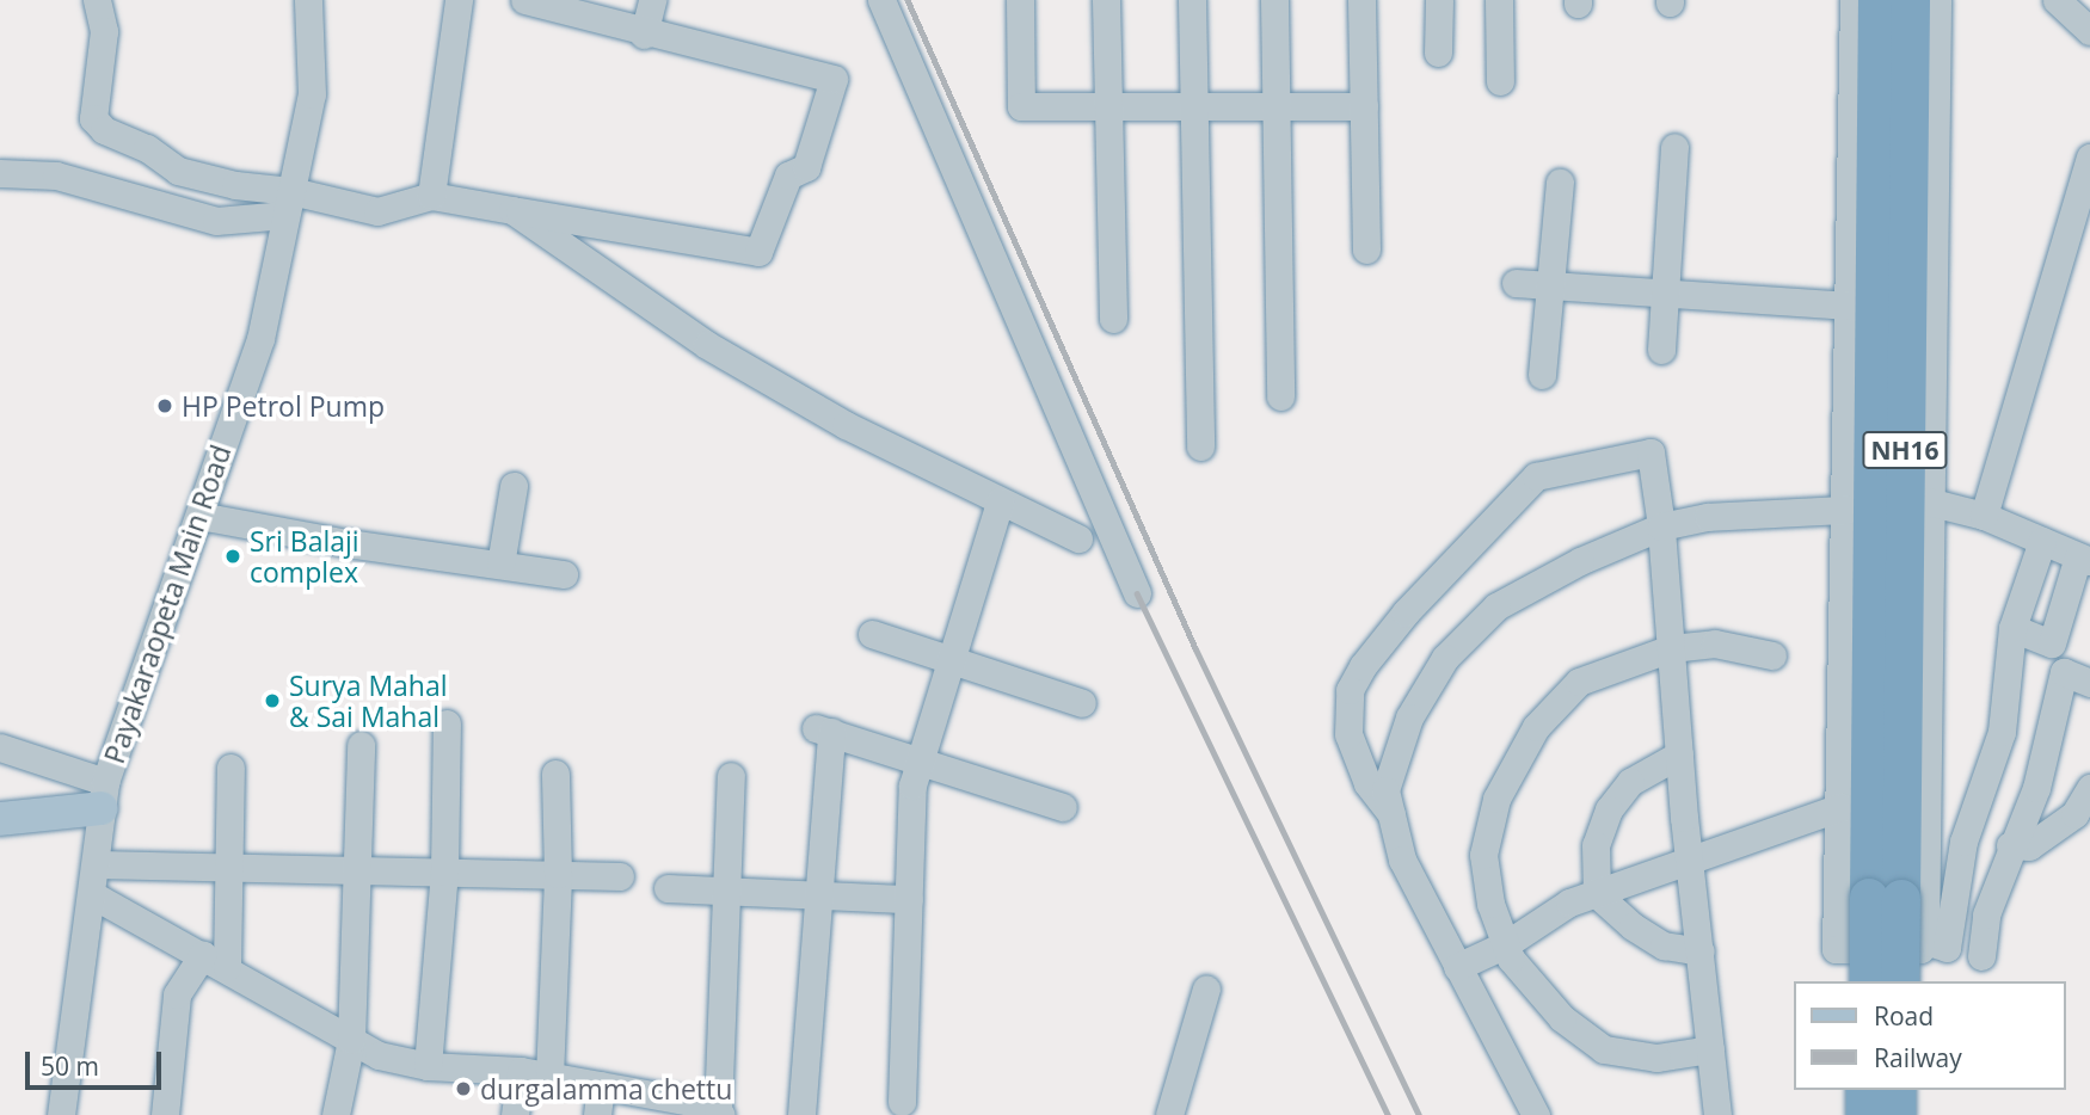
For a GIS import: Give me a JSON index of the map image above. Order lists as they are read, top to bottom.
{
  "streets": {
    "highway": ["NH16"],
    "street": ["Payakaraopeta Main Road"]
  },
  "places": [
    "HP Petrol Pump",
    "Sri Balaji complex",
    "Surya Mahal & Sai Mahal",
    "durgalamma chettu"
  ],
  "legend": ["Road", "Railway"],
  "scale_bar": "50 m"
}
